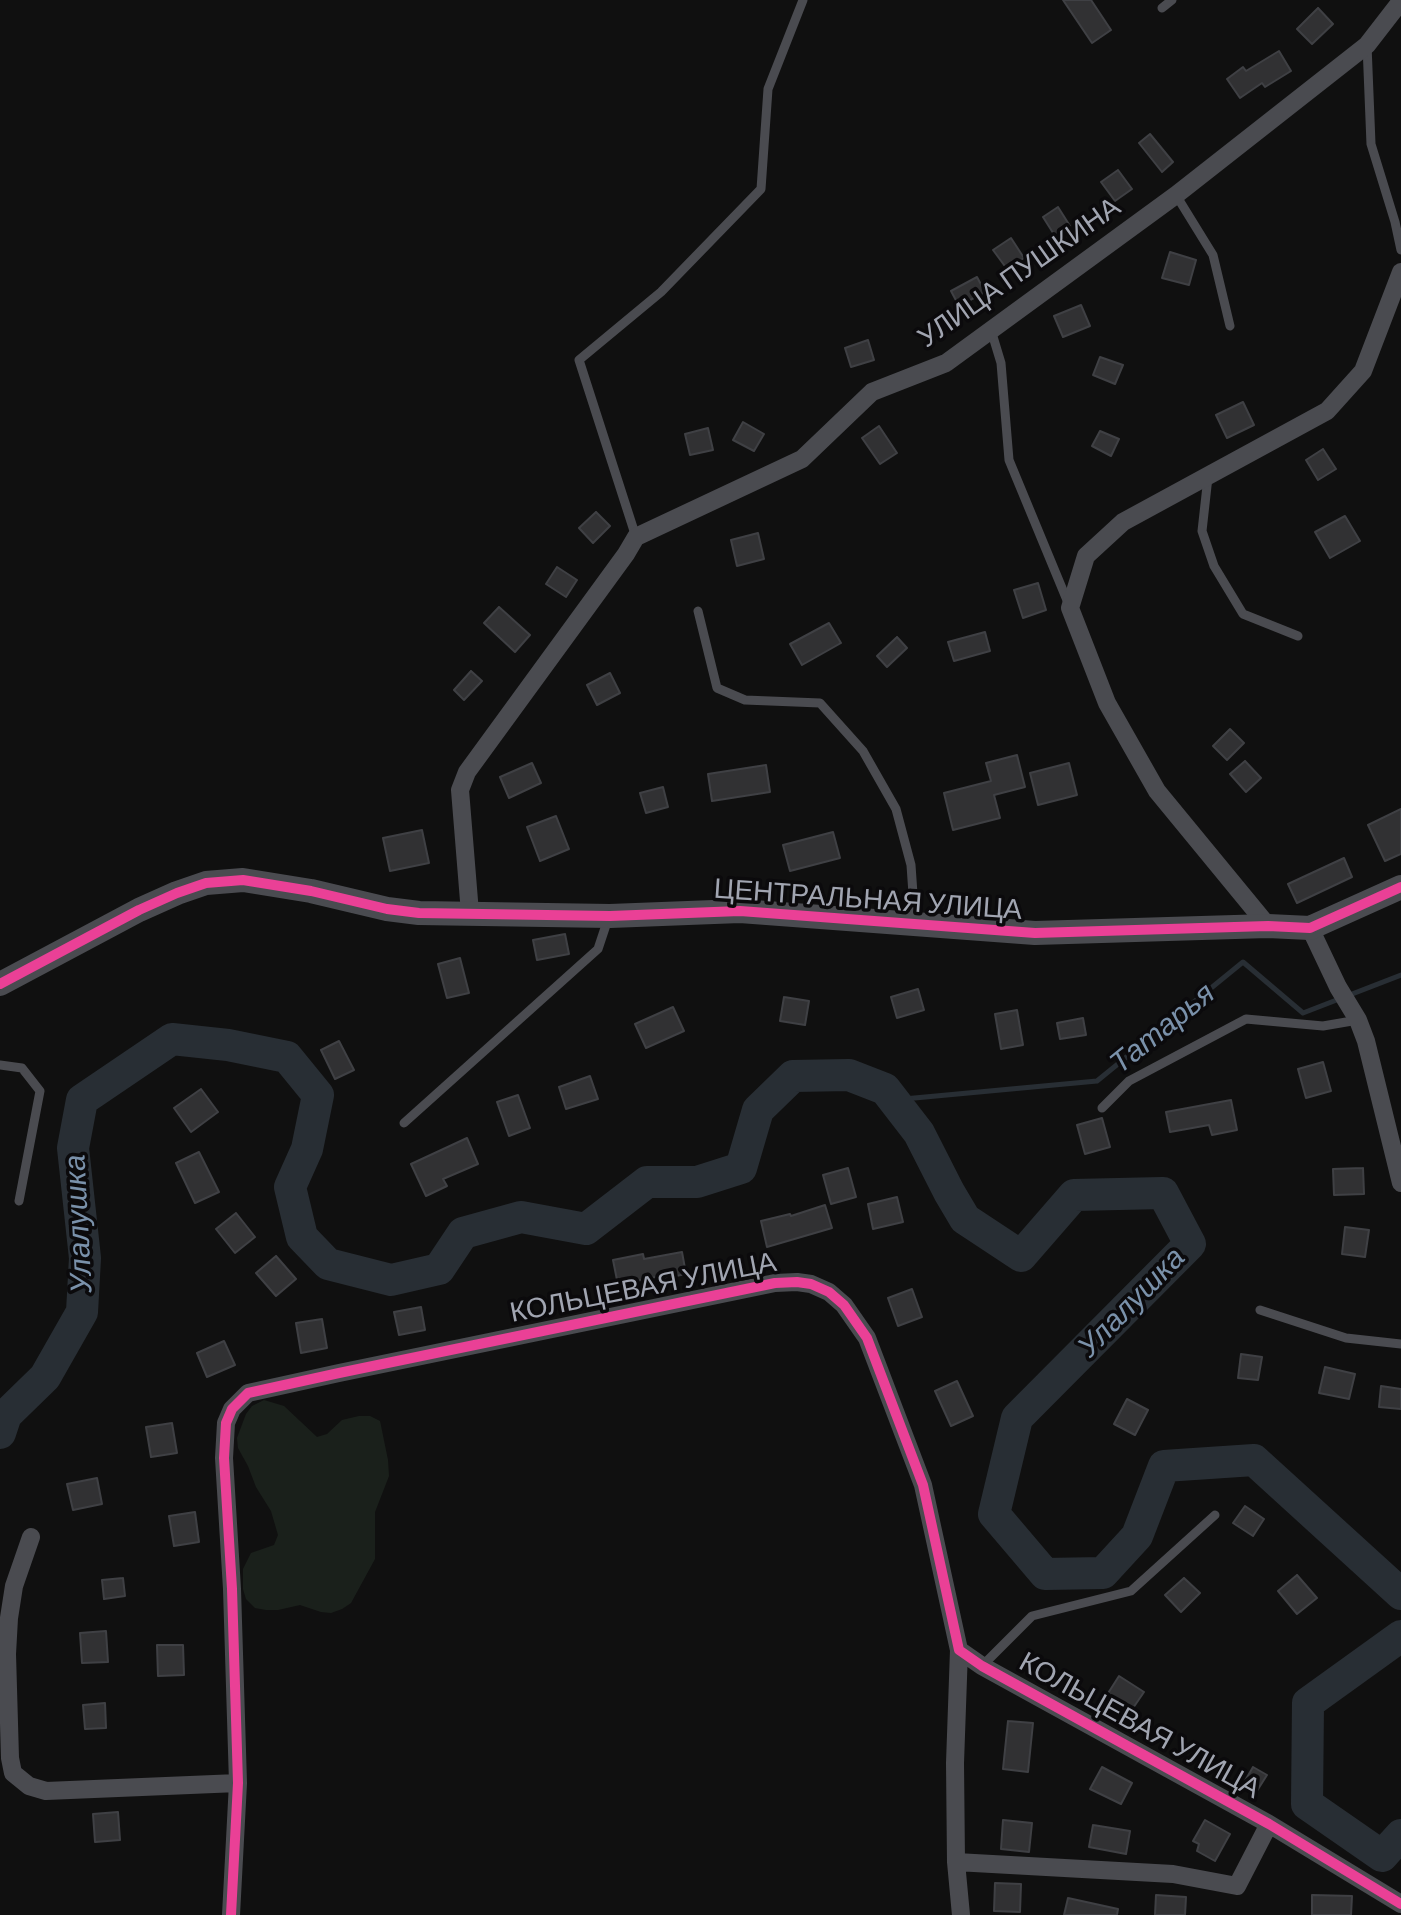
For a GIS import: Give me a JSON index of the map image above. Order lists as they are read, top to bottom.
{
  "streets": {
    "street": ["УЛИЦА ПУШКИНА", "ЦЕНТРАЛЬНАЯ УЛИЦА", "КОЛЬЦЕВАЯ УЛИЦА"]
  },
  "water": ["Татарья", "Улалушка"]
}
